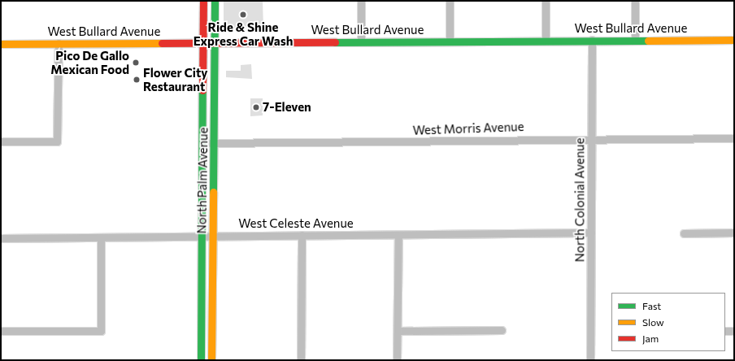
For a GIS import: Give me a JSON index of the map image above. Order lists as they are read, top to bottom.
{
  "streets": {
    "main road": ["West Bullard Avenue", "North Palm Avenue"],
    "street": ["West Morris Avenue", "North Colonial Avenue", "West Celeste Avenue"]
  },
  "crossings": [
    ["West Bullard Avenue", "North Palm Avenue"],
    ["West Bullard Avenue", "North Colonial Avenue"],
    ["West Morris Avenue", "North Palm Avenue"],
    ["West Morris Avenue", "North Colonial Avenue"],
    ["North Palm Avenue", "West Celeste Avenue"],
    ["North Colonial Avenue", "West Celeste Avenue"]
  ],
  "places": [
    "Ride & Shine Express Car Wash",
    "Pico De Gallo Mexican Food",
    "Flower City Restaurant",
    "7-Eleven"
  ],
  "legend": ["Fast", "Slow", "Jam"]
}
